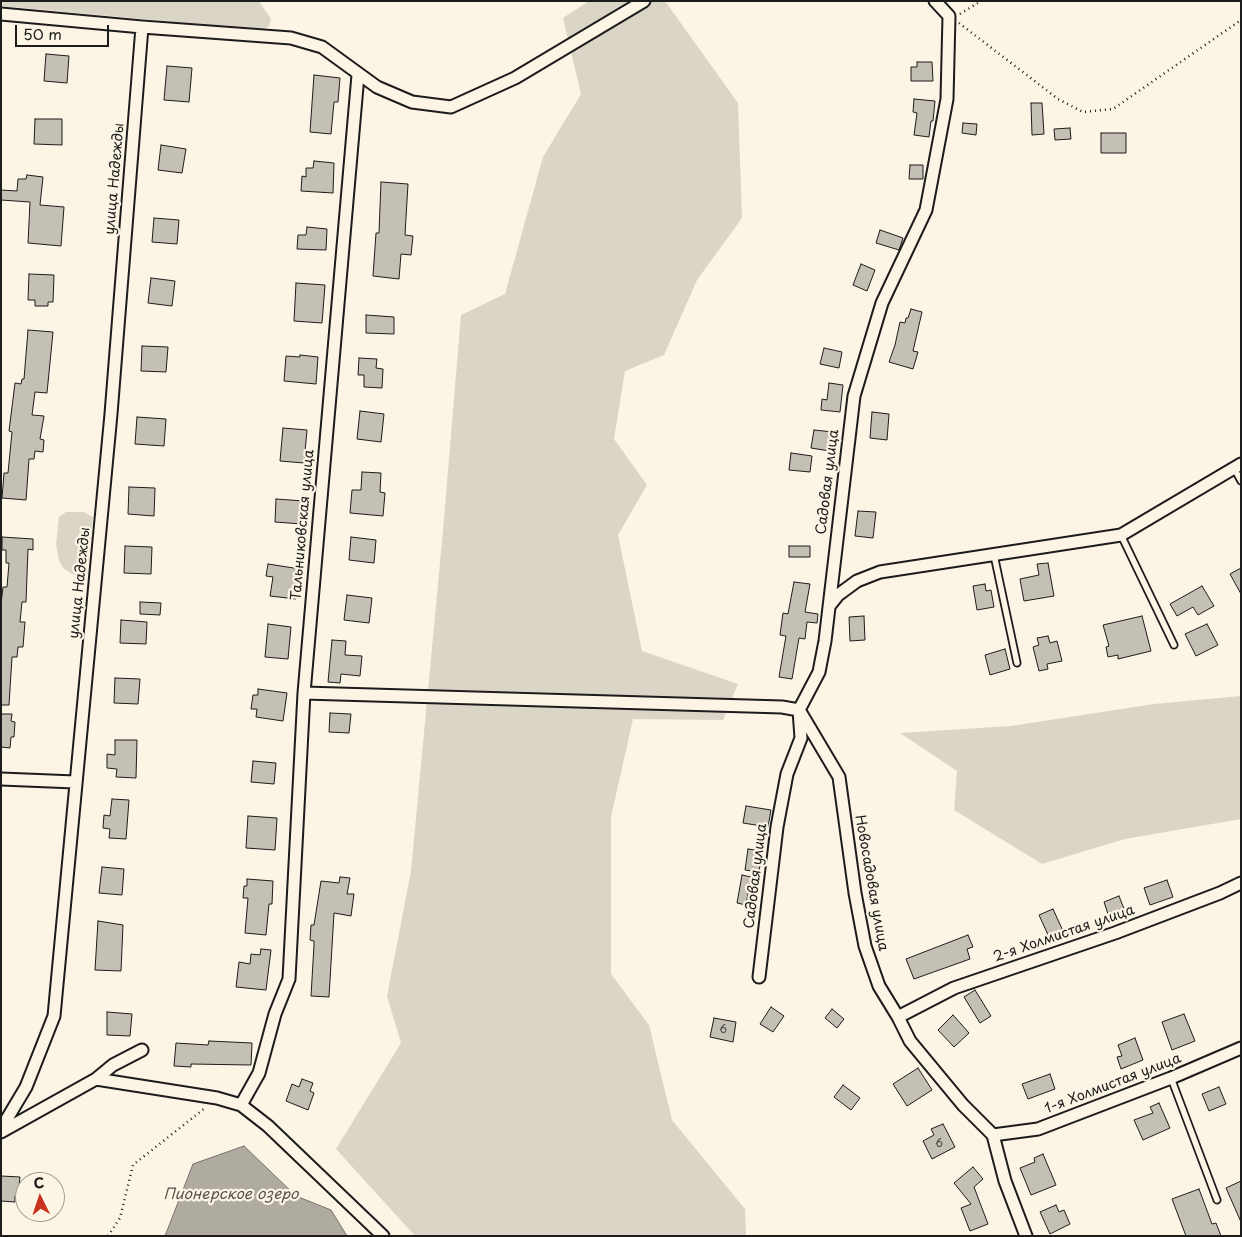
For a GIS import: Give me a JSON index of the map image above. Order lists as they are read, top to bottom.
{
  "streets": {
    "street": [
      "улица Надежды",
      "Садовая улица",
      "Тальниковская улица",
      "Новосадовая улица",
      "2-я Холмистая улица",
      "1-я Холмистая улица"
    ]
  },
  "crossings": [
    ["Садовая улица", "Новосадовая улица"],
    ["Новосадовая улица", "2-я Холмистая улица"],
    ["Новосадовая улица", "1-я Холмистая улица"]
  ],
  "water": ["Пионерское озеро"],
  "house_numbers": ["6", "6"],
  "scale_bar": "50 m",
  "north": "top"
}
